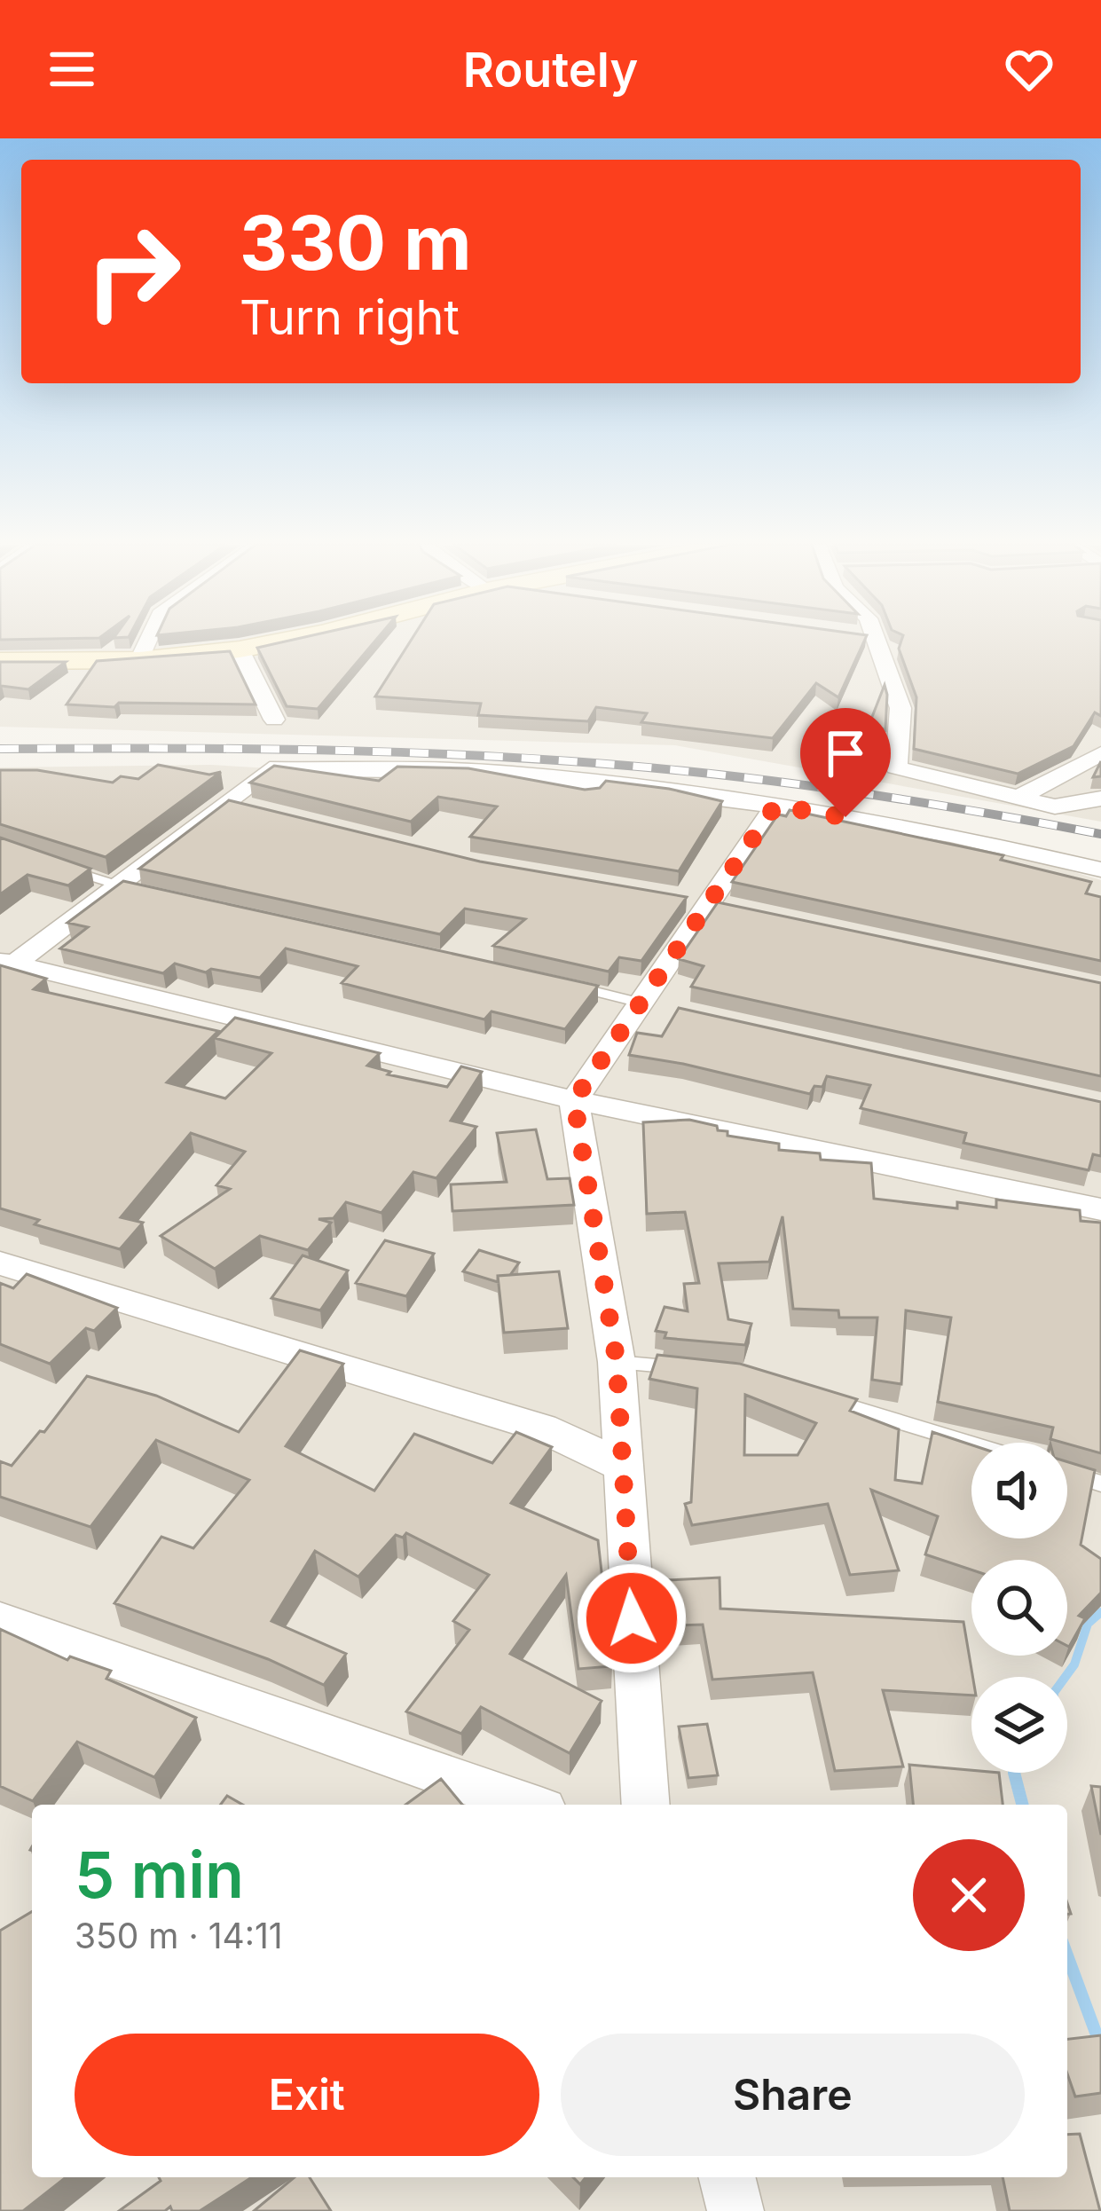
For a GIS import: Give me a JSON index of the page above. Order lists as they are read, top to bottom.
{
  "page": {
    "header": "Routely",
    "turn": ["330 m", "Turn right"],
    "heading": ["5 min", "350 m · 14:11"],
    "buttons": ["Exit", "Share"]
  }
}
